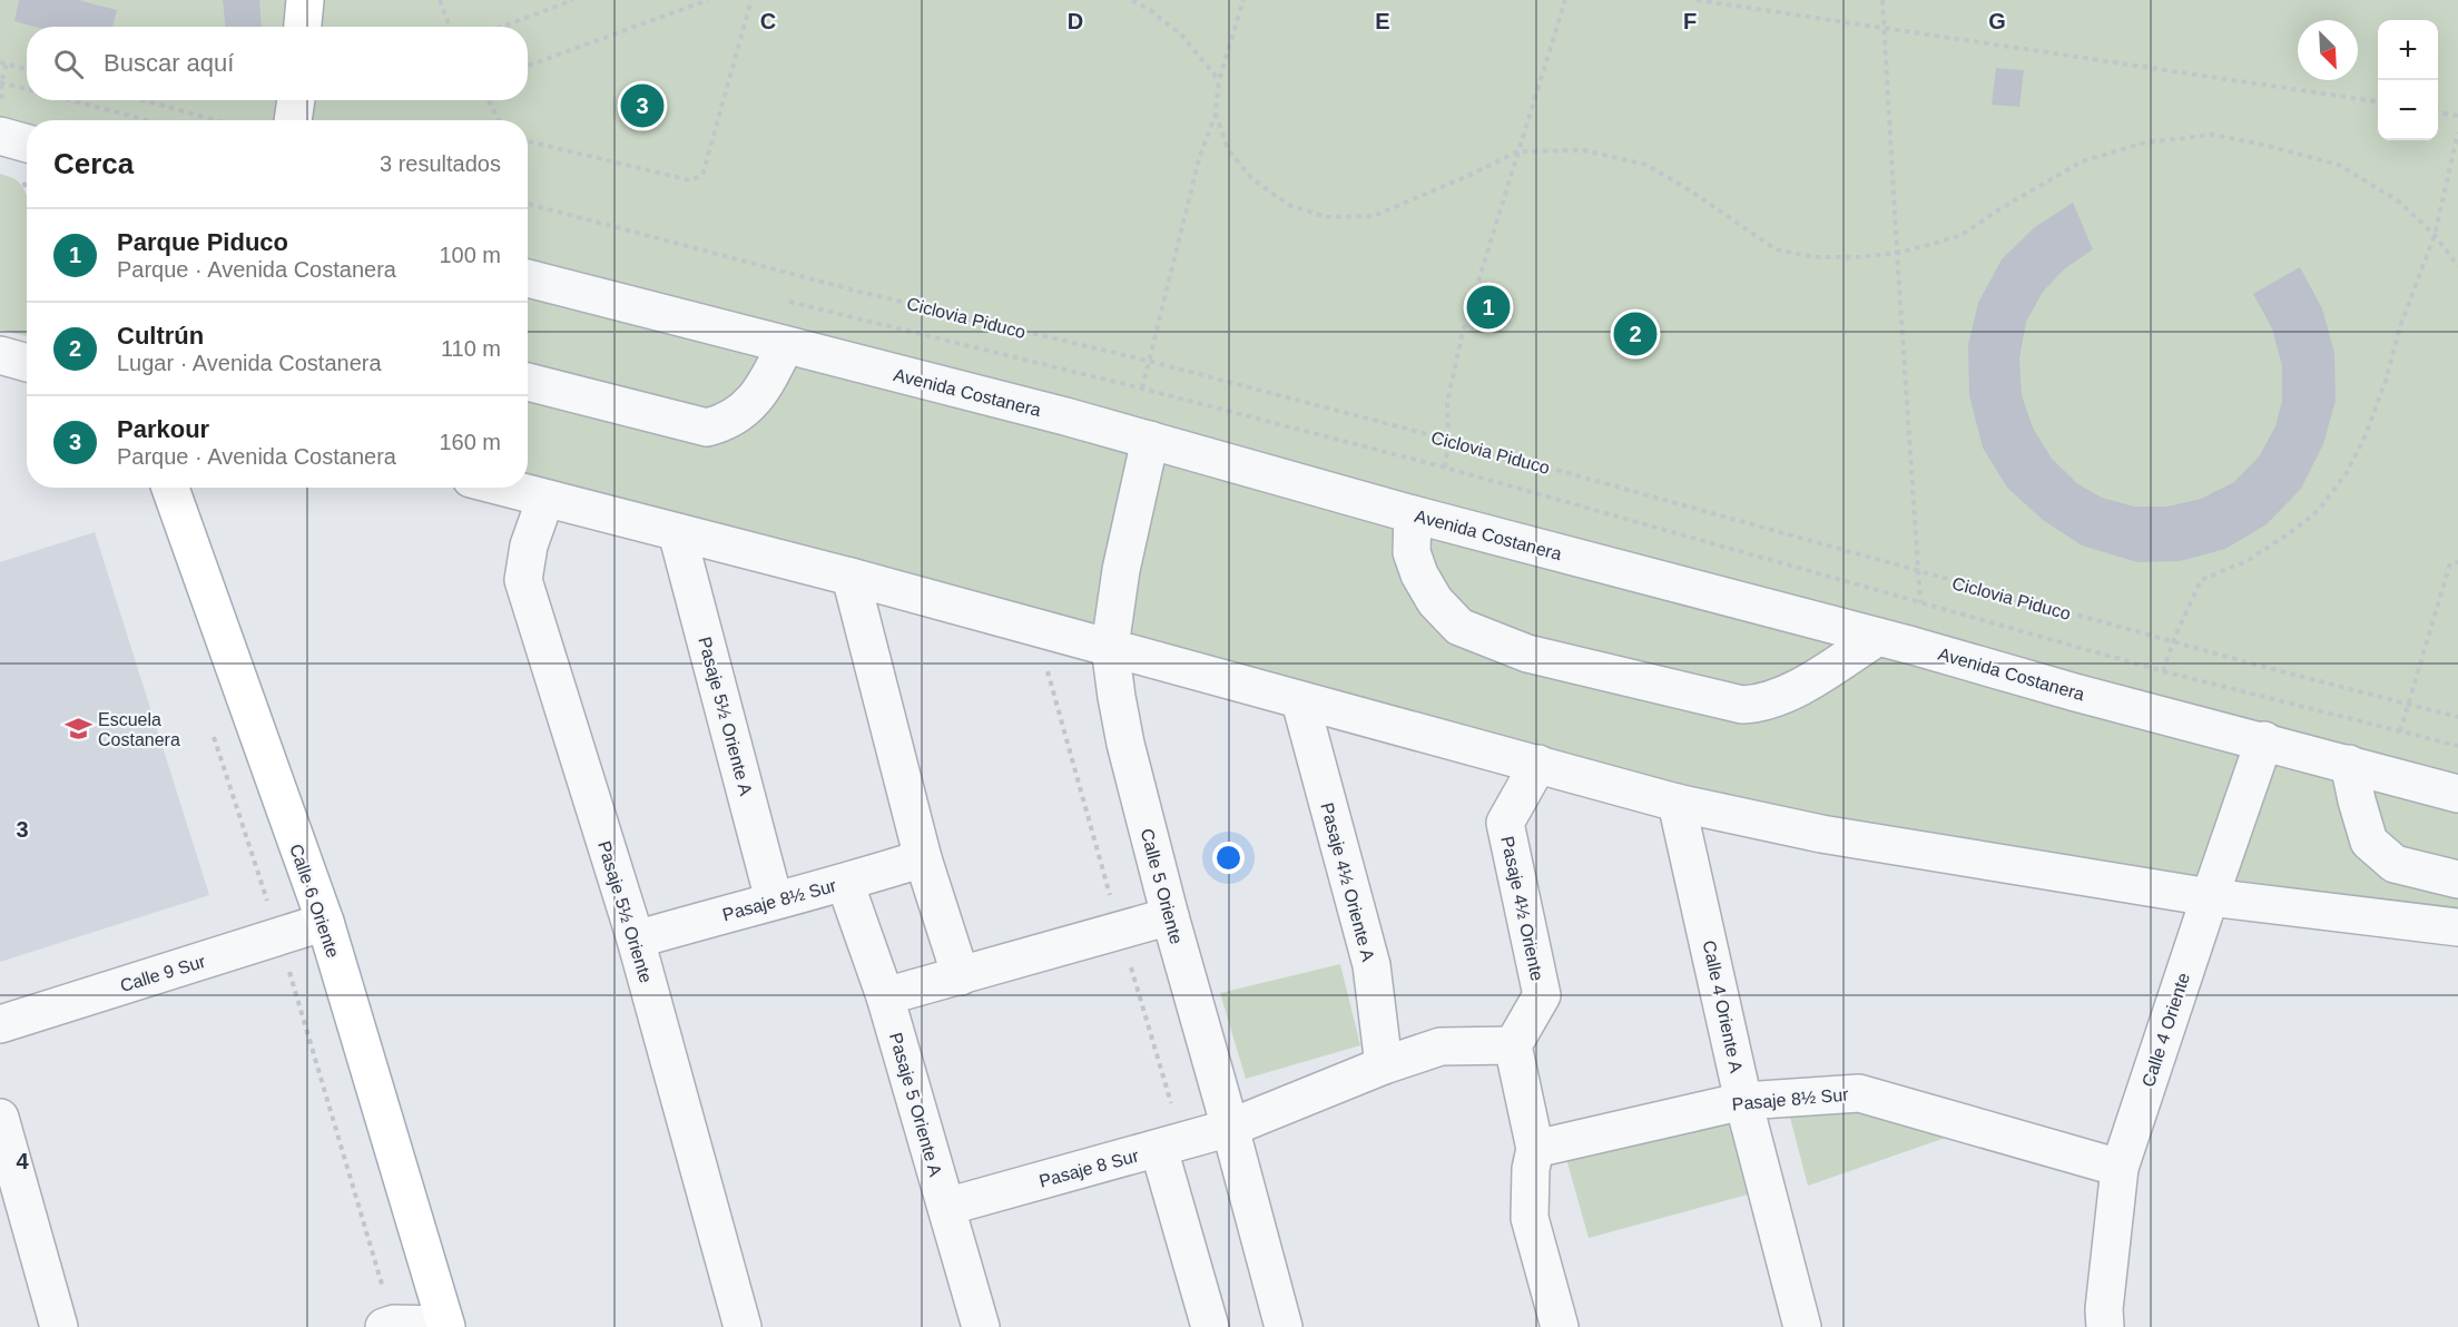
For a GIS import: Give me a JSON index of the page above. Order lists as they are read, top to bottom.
{
  "streets": {
    "main road": ["Calle 6 Oriente"],
    "street": [
      "Avenida Costanera",
      "Pasaje 5½ Oriente A",
      "Pasaje 4½ Oriente A",
      "Calle 5 Oriente",
      "Pasaje 8½ Sur",
      "Pasaje 4½ Oriente",
      "Pasaje 5½ Oriente",
      "Calle 9 Sur",
      "Calle 4 Oriente A",
      "Calle 4 Oriente",
      "Pasaje 5 Oriente A",
      "Pasaje 8 Sur"
    ],
    "path": ["Ciclovia Piduco"]
  },
  "crossings": [
    ["Avenida Costanera", "Calle 5 Oriente"],
    ["Avenida Costanera", "Calle 4 Oriente"],
    ["Pasaje 5½ Oriente A", "Pasaje 8½ Sur"],
    ["Calle 5 Oriente", "Pasaje 8 Sur"],
    ["Pasaje 8½ Sur", "Pasaje 5½ Oriente"],
    ["Pasaje 8½ Sur", "Calle 4 Oriente A"],
    ["Pasaje 8½ Sur", "Calle 4 Oriente"],
    ["Pasaje 8½ Sur", "Pasaje 5 Oriente A"],
    ["Calle 6 Oriente", "Calle 9 Sur"],
    ["Pasaje 5 Oriente A", "Pasaje 8 Sur"]
  ],
  "places": {
    "school or university": ["Escuela Costanera"]
  },
  "north": "bottom right",
  "page": {
    "map_buttons": ["+", "−"],
    "search": "Buscar aquí",
    "pins": ["3", "1", "2"],
    "heading": ["Cerca", "3 resultados"],
    "list": [
      {
        "mark": "1",
        "name": "Parque Piduco",
        "note": "Parque · Avenida Costanera",
        "value": "100 m"
      },
      {
        "mark": "2",
        "name": "Cultrún",
        "note": "Lugar · Avenida Costanera",
        "value": "110 m"
      },
      {
        "mark": "3",
        "name": "Parkour",
        "note": "Parque · Avenida Costanera",
        "value": "160 m"
      }
    ]
  },
  "grid": {
    "columns": [
      "C",
      "D",
      "E",
      "F",
      "G"
    ],
    "rows": ["3", "4"]
  }
}
